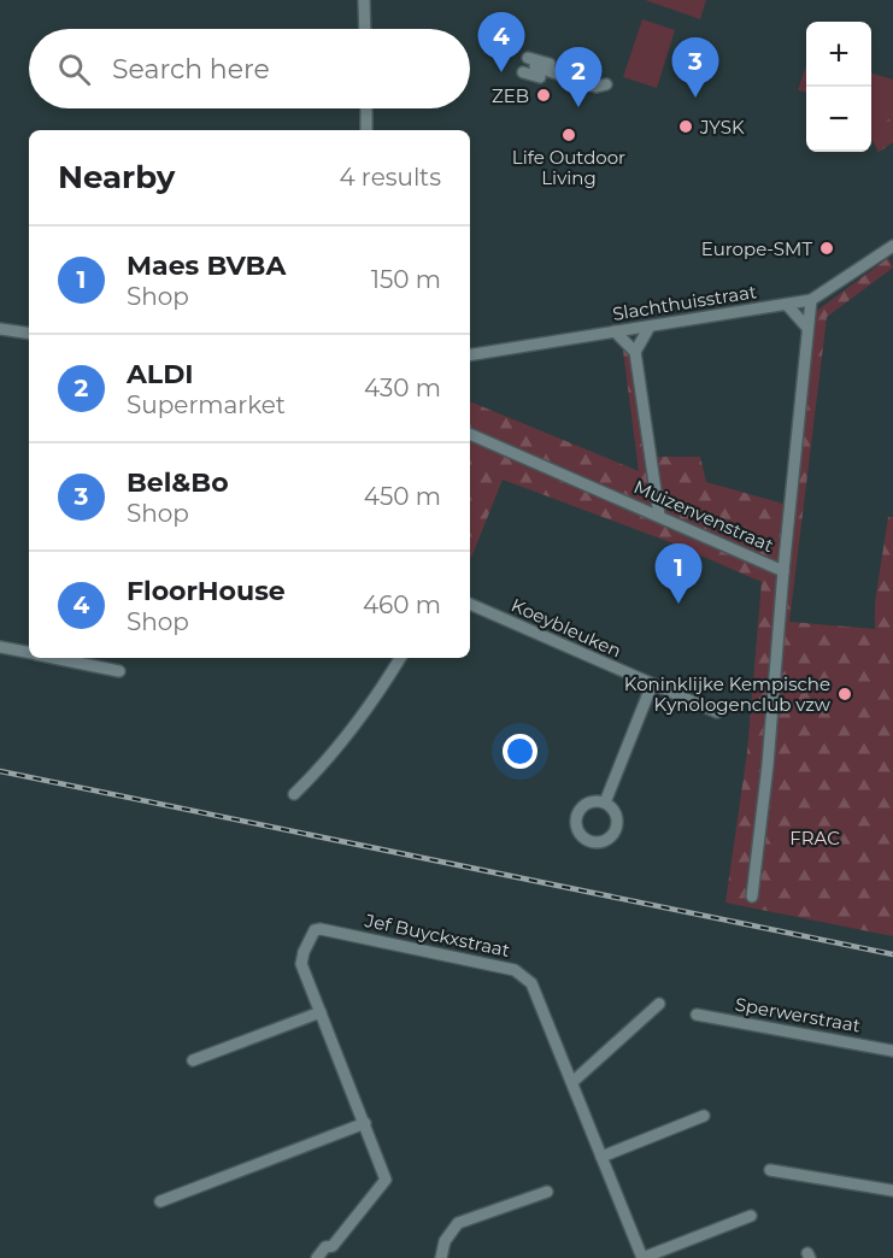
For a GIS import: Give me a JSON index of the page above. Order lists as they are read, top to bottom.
{
  "streets": {
    "street": [
      "Slachthuisstraat",
      "Muizenvenstraat",
      "Koeybleuken",
      "Jef Buyckxstraat",
      "Sperwerstraat"
    ]
  },
  "parks": ["FRAC"],
  "places": [
    "ZEB",
    "JYSK",
    "Life Outdoor Living",
    "Europe-SMT",
    "Koninklijke Kempische Kynologenclub vzw"
  ],
  "page": {
    "pins": [
      "4",
      "3",
      "2",
      "1"
    ],
    "map_buttons": ["+", "−"],
    "search": "Search here",
    "heading": ["Nearby", "4 results"],
    "list": [
      {
        "mark": "1",
        "name": "Maes BVBA",
        "note": "Shop",
        "value": "150 m"
      },
      {
        "mark": "2",
        "name": "ALDI",
        "note": "Supermarket",
        "value": "430 m"
      },
      {
        "mark": "3",
        "name": "Bel&Bo",
        "note": "Shop",
        "value": "450 m"
      },
      {
        "mark": "4",
        "name": "FloorHouse",
        "note": "Shop",
        "value": "460 m"
      }
    ]
  }
}
